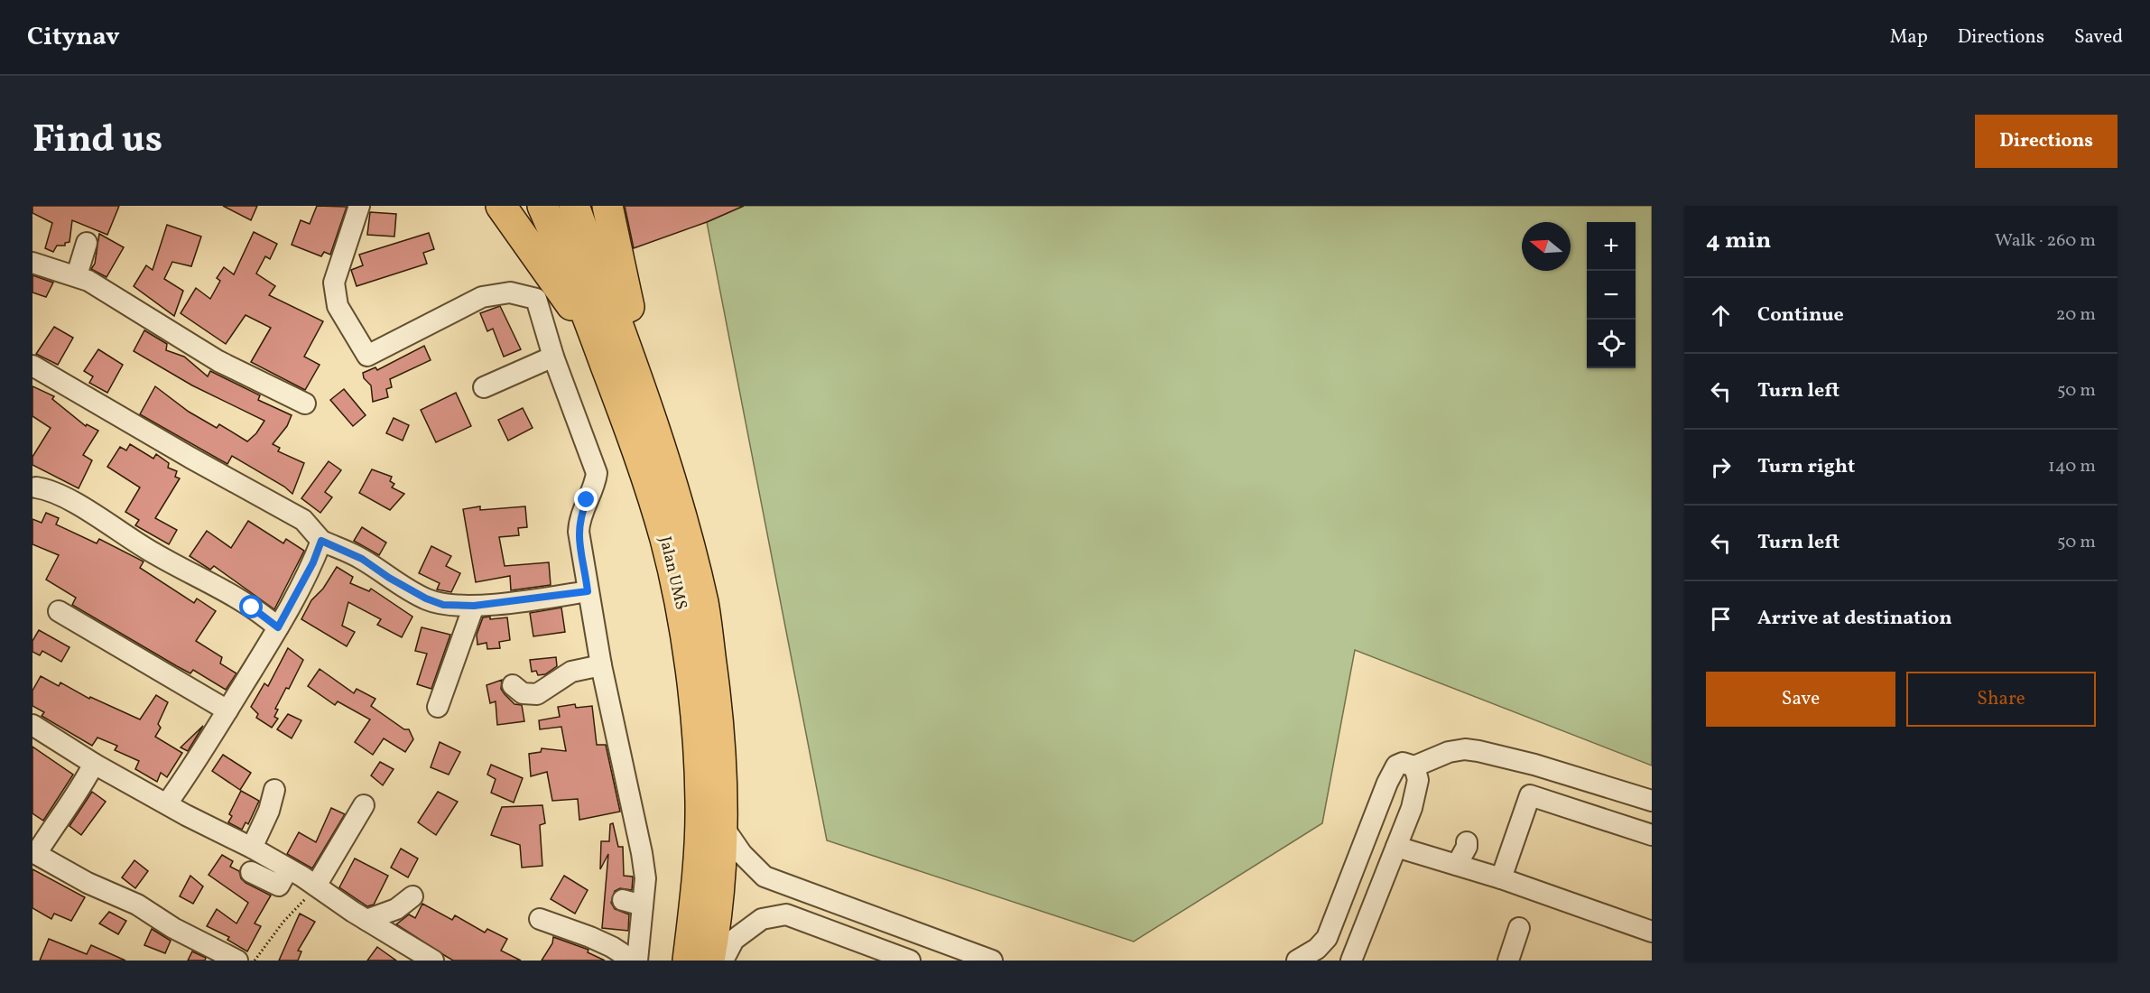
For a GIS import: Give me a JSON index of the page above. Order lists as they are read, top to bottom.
{
  "streets": {
    "highway": ["Jalan UMS"]
  },
  "north": "left",
  "page": {
    "header": "Citynav",
    "nav": ["Map", "Directions", "Saved"],
    "title": "Find us",
    "buttons": [
      "Directions",
      ["Save", "Share"]
    ],
    "heading": ["4 min", "Walk · 260 m"],
    "map_buttons": ["+", "−"],
    "list": [
      ["Continue", "20 m"],
      ["Turn left", "50 m"],
      ["Turn right", "140 m"],
      ["Turn left", "50 m"],
      "Arrive at destination"
    ]
  }
}
